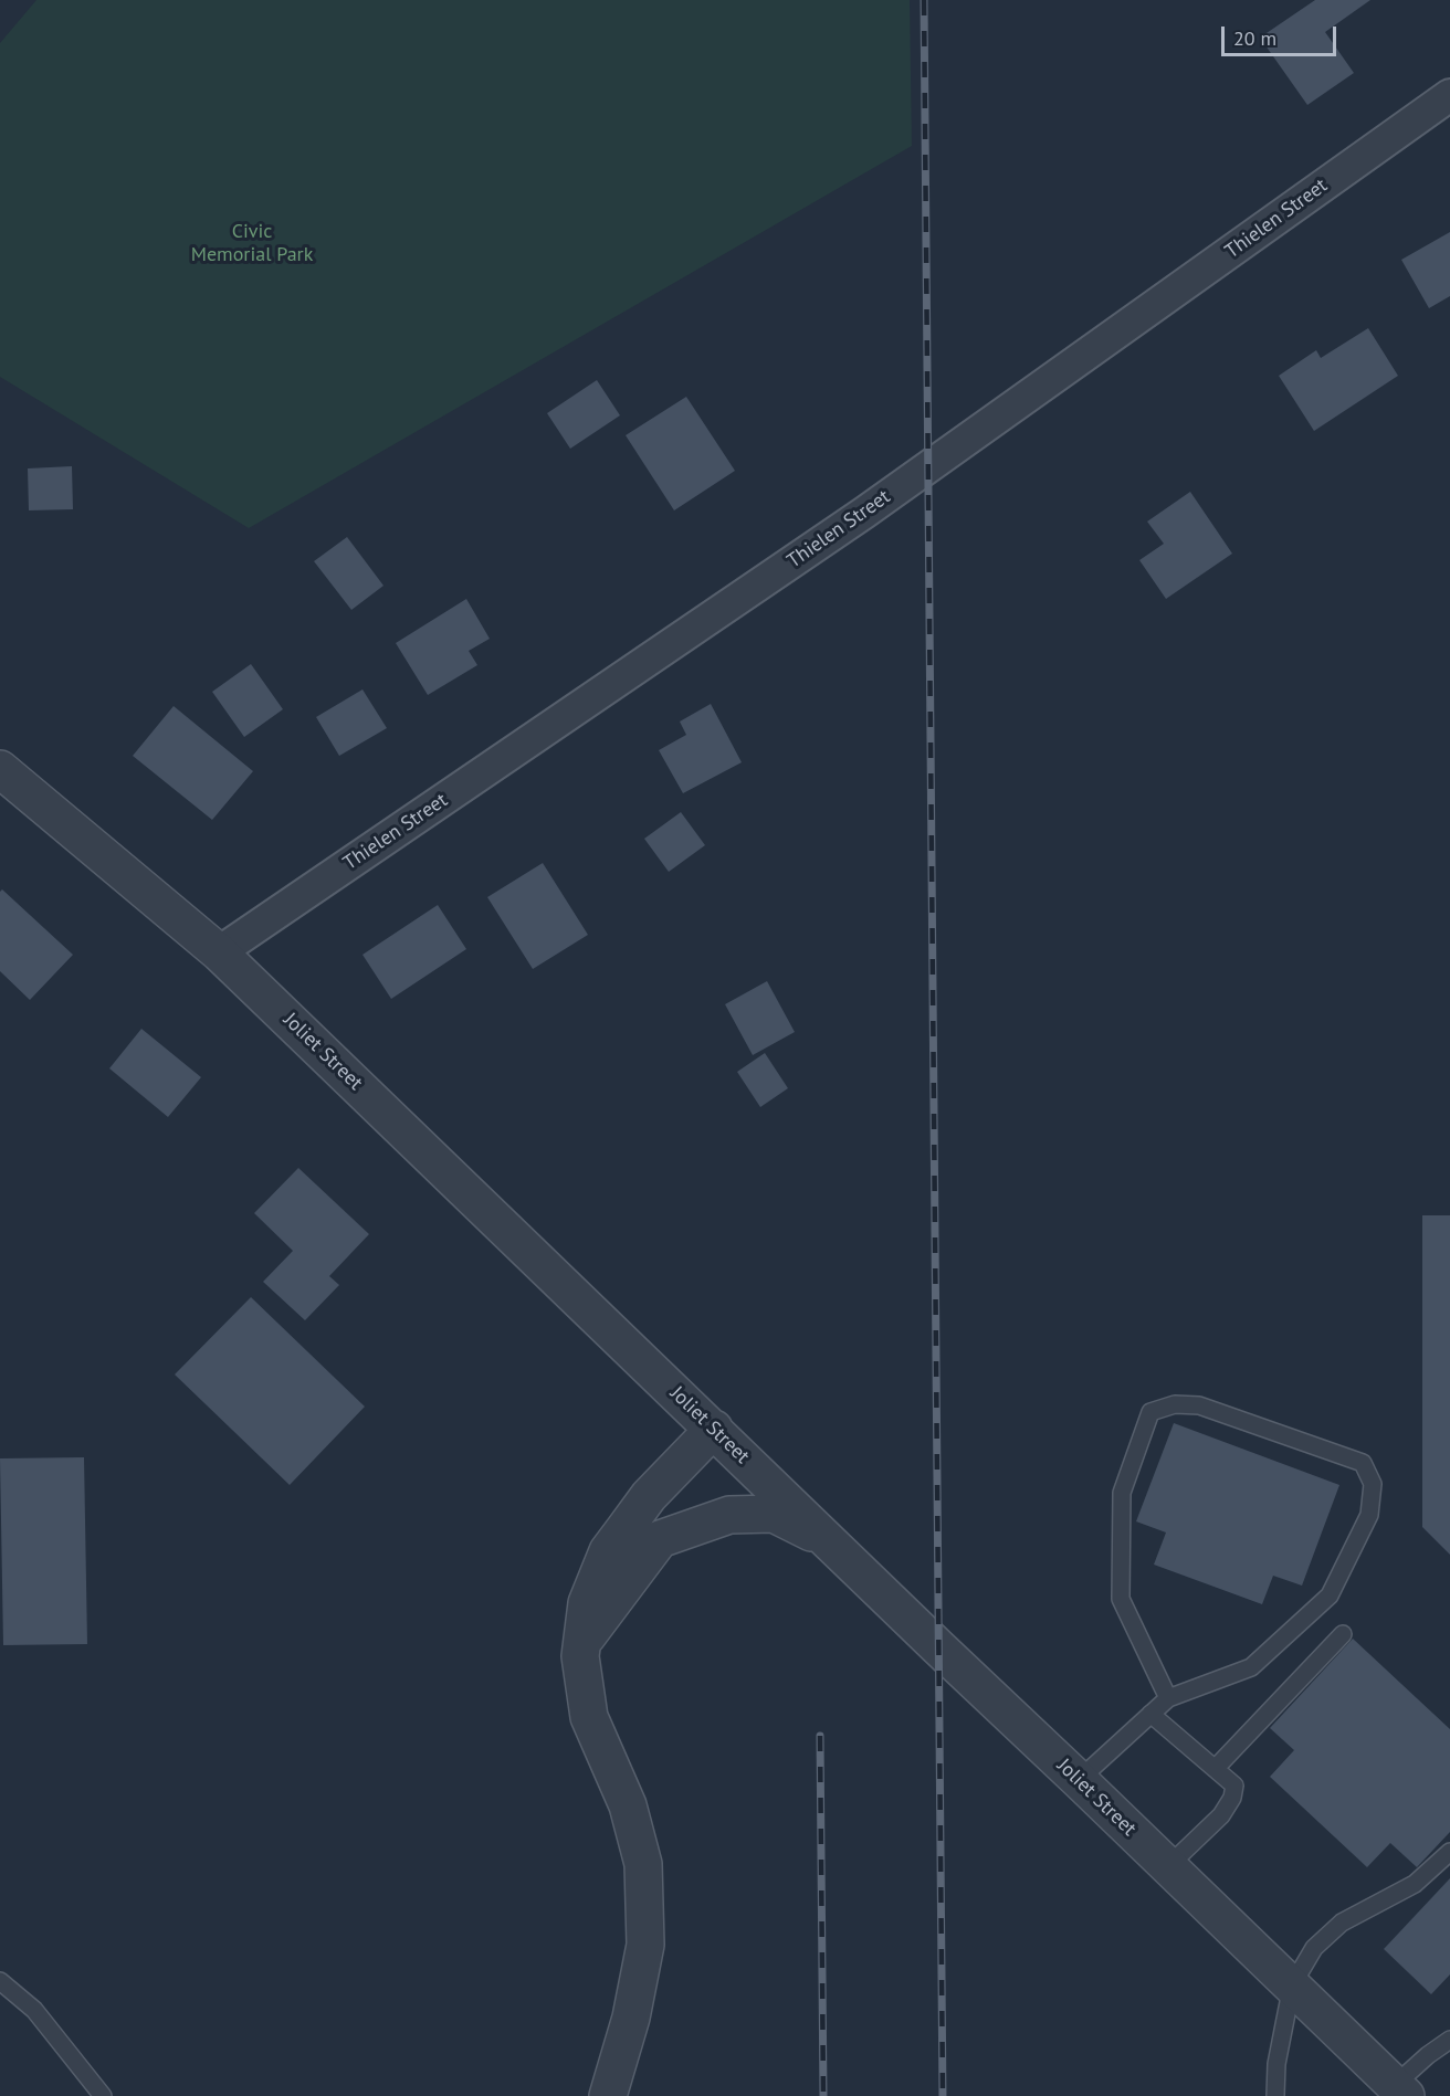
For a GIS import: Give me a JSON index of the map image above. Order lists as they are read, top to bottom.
{
  "streets": {
    "street": ["Thielen Street", "Joliet Street"]
  },
  "crossings": [
    ["Thielen Street", "Joliet Street"]
  ],
  "parks": ["Civic Memorial Park"],
  "scale_bar": "20 m"
}
